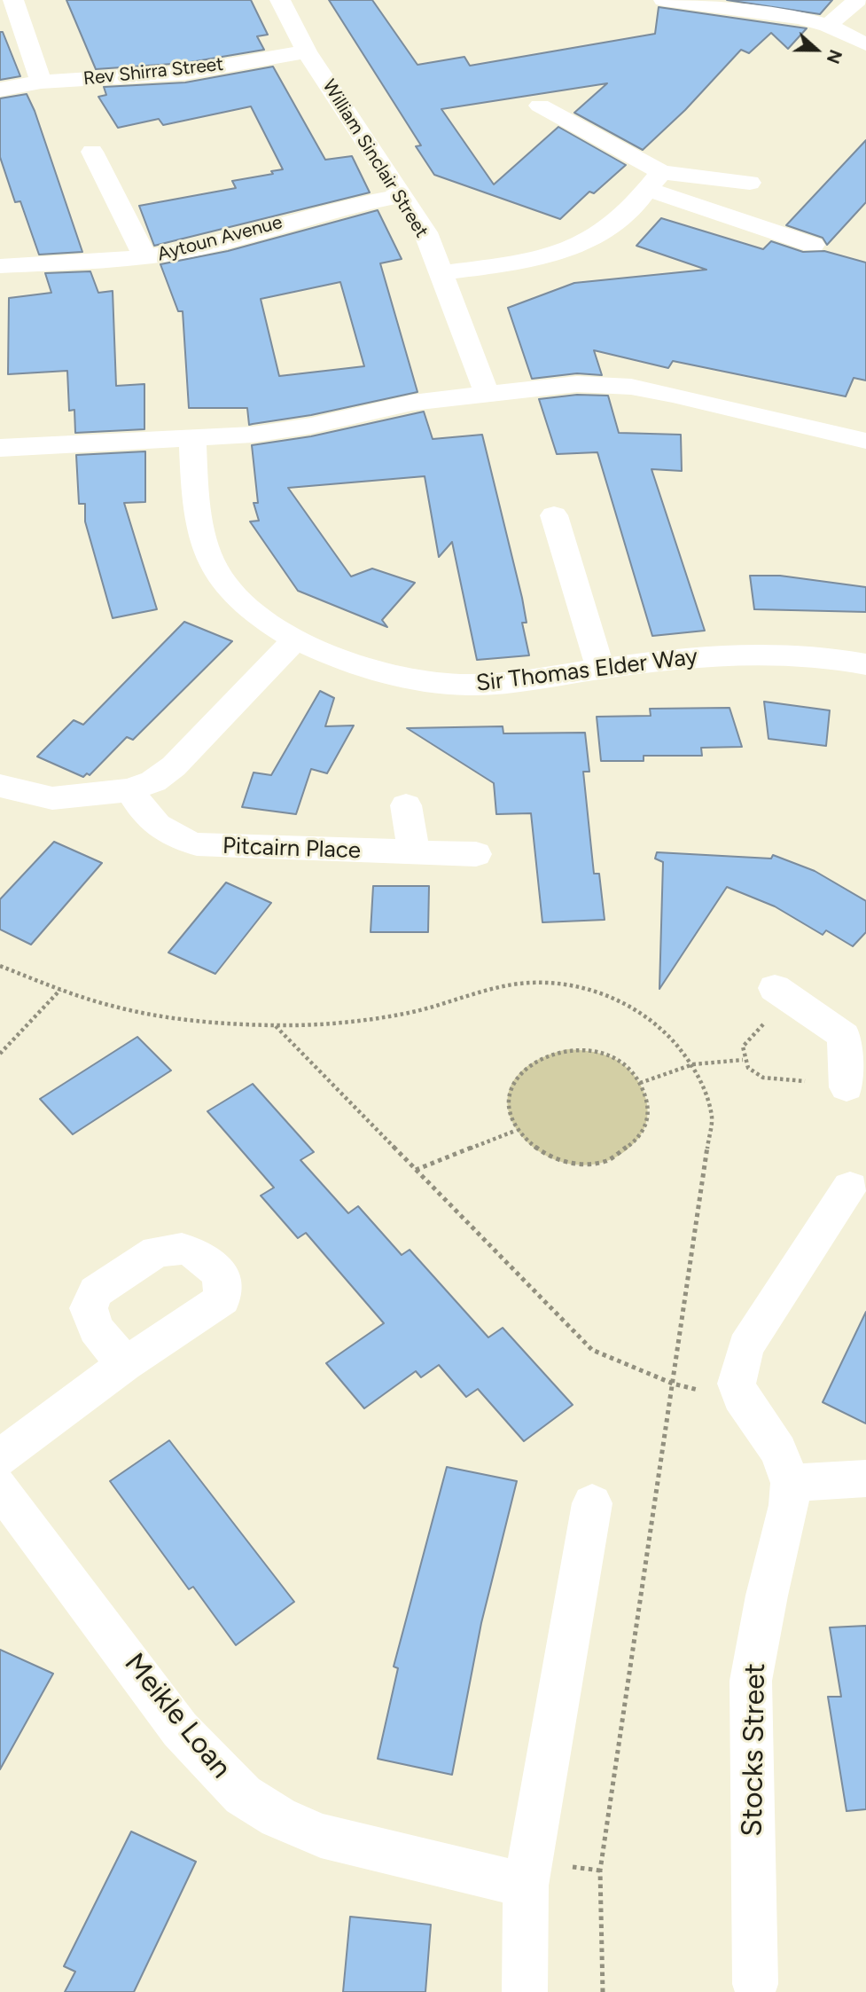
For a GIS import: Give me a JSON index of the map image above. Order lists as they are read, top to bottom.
{
  "streets": {
    "street": [
      "Rev Shirra Street",
      "William Sinclair Street",
      "Aytoun Avenue",
      "Sir Thomas Elder Way",
      "Pitcairn Place",
      "Meikle Loan",
      "Stocks Street"
    ]
  },
  "crossings": [
    ["Rev Shirra Street", "William Sinclair Street"],
    ["William Sinclair Street", "Aytoun Avenue"]
  ],
  "north": "right"
}
